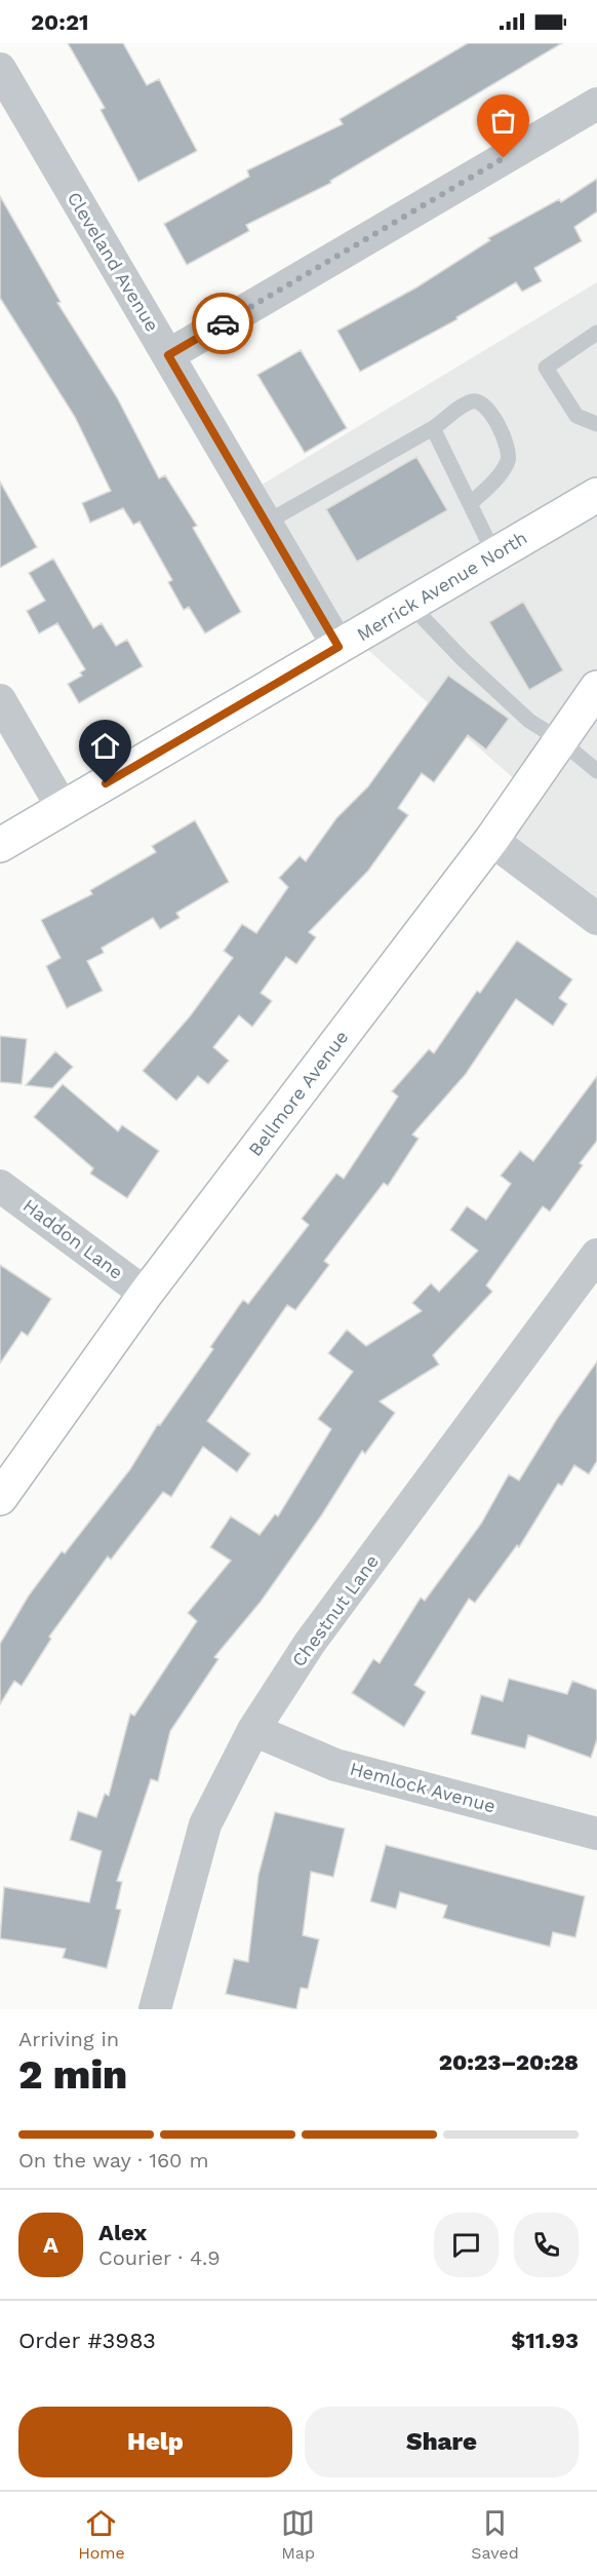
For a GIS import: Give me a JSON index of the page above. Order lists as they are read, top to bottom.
{
  "streets": {
    "main road": ["Merrick Avenue North", "Bellmore Avenue"],
    "street": [
      "Cleveland Avenue",
      "Haddon Lane",
      "Chestnut Lane",
      "Hemlock Avenue"
    ]
  },
  "crossings": [
    ["Cleveland Avenue", "Merrick Avenue North"],
    ["Bellmore Avenue", "Haddon Lane"],
    ["Chestnut Lane", "Hemlock Avenue"]
  ],
  "page": {
    "status": "20:21",
    "heading": ["2 min", "Arriving in", "20:23–20:28"],
    "panel": [
      "Alex",
      "Courier · 4.9",
      "Order #3983",
      "$11.93"
    ],
    "bar": "On the way · 160 m",
    "round": "A",
    "buttons": ["Help", "Share"],
    "tabs": ["Home", "Map", "Saved"]
  }
}
